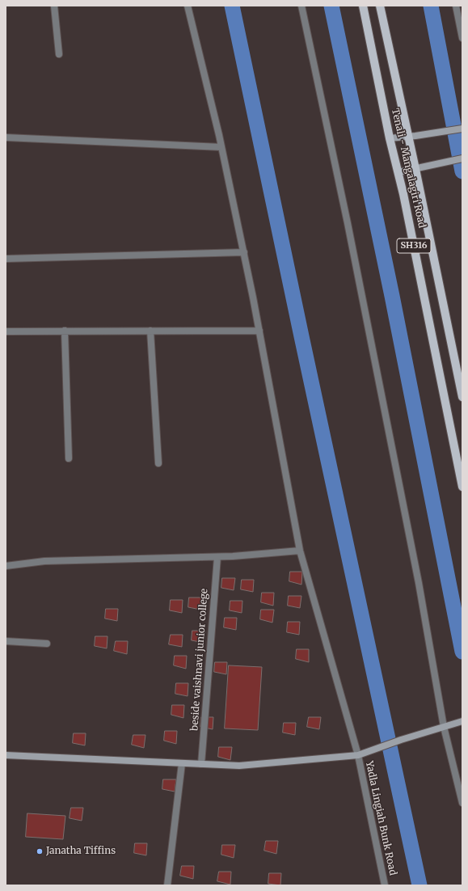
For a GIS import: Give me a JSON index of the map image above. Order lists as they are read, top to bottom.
{
  "streets": {
    "main road": ["Tenali - Mangalagiri Road", "SH316"],
    "street": ["beside vaishnavi junior college", "Yadla Lingiah Bunk Road"]
  },
  "places": ["Janatha Tiffins"]
}
